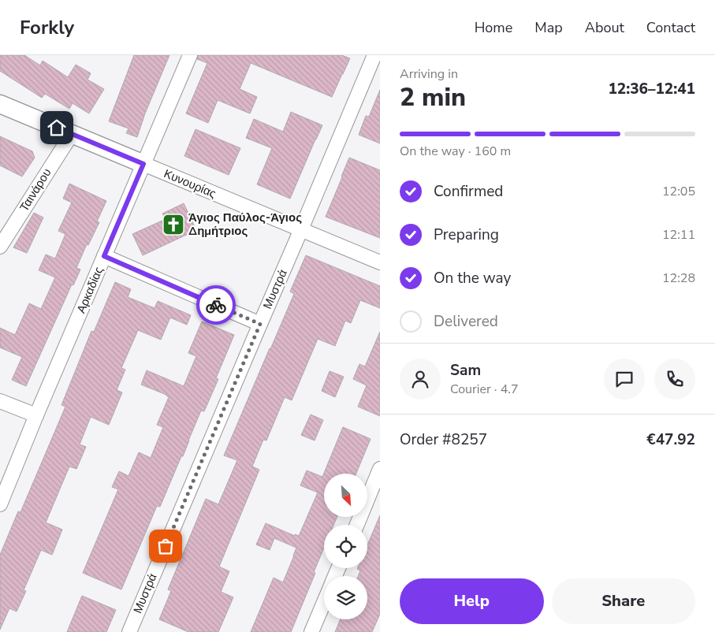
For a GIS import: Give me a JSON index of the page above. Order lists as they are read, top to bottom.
{
  "streets": {
    "street": [
      "Κυνουρίας",
      "Ταινάρου",
      "Μυστρά",
      "Αρκαδίας"
    ]
  },
  "crossings": [
    ["Κυνουρίας", "Ταινάρου"],
    ["Κυνουρίας", "Μυστρά"],
    ["Κυνουρίας", "Αρκαδίας"]
  ],
  "places": {
    "church": ["Άγιος Παύλος-Άγιος Δημήτριος"]
  },
  "north": "bottom right",
  "page": {
    "header": "Forkly",
    "nav": [
      "Home",
      "Map",
      "About",
      "Contact"
    ],
    "heading": ["2 min", "Arriving in", "12:36–12:41"],
    "panel": [
      "Sam",
      "Courier · 4.7",
      "Order #8257",
      "€47.92"
    ],
    "bar": "On the way · 160 m",
    "list": [
      ["Confirmed", "12:05"],
      ["Preparing", "12:11"],
      ["On the way", "12:28"],
      "Delivered"
    ],
    "buttons": ["Help", "Share"]
  }
}
